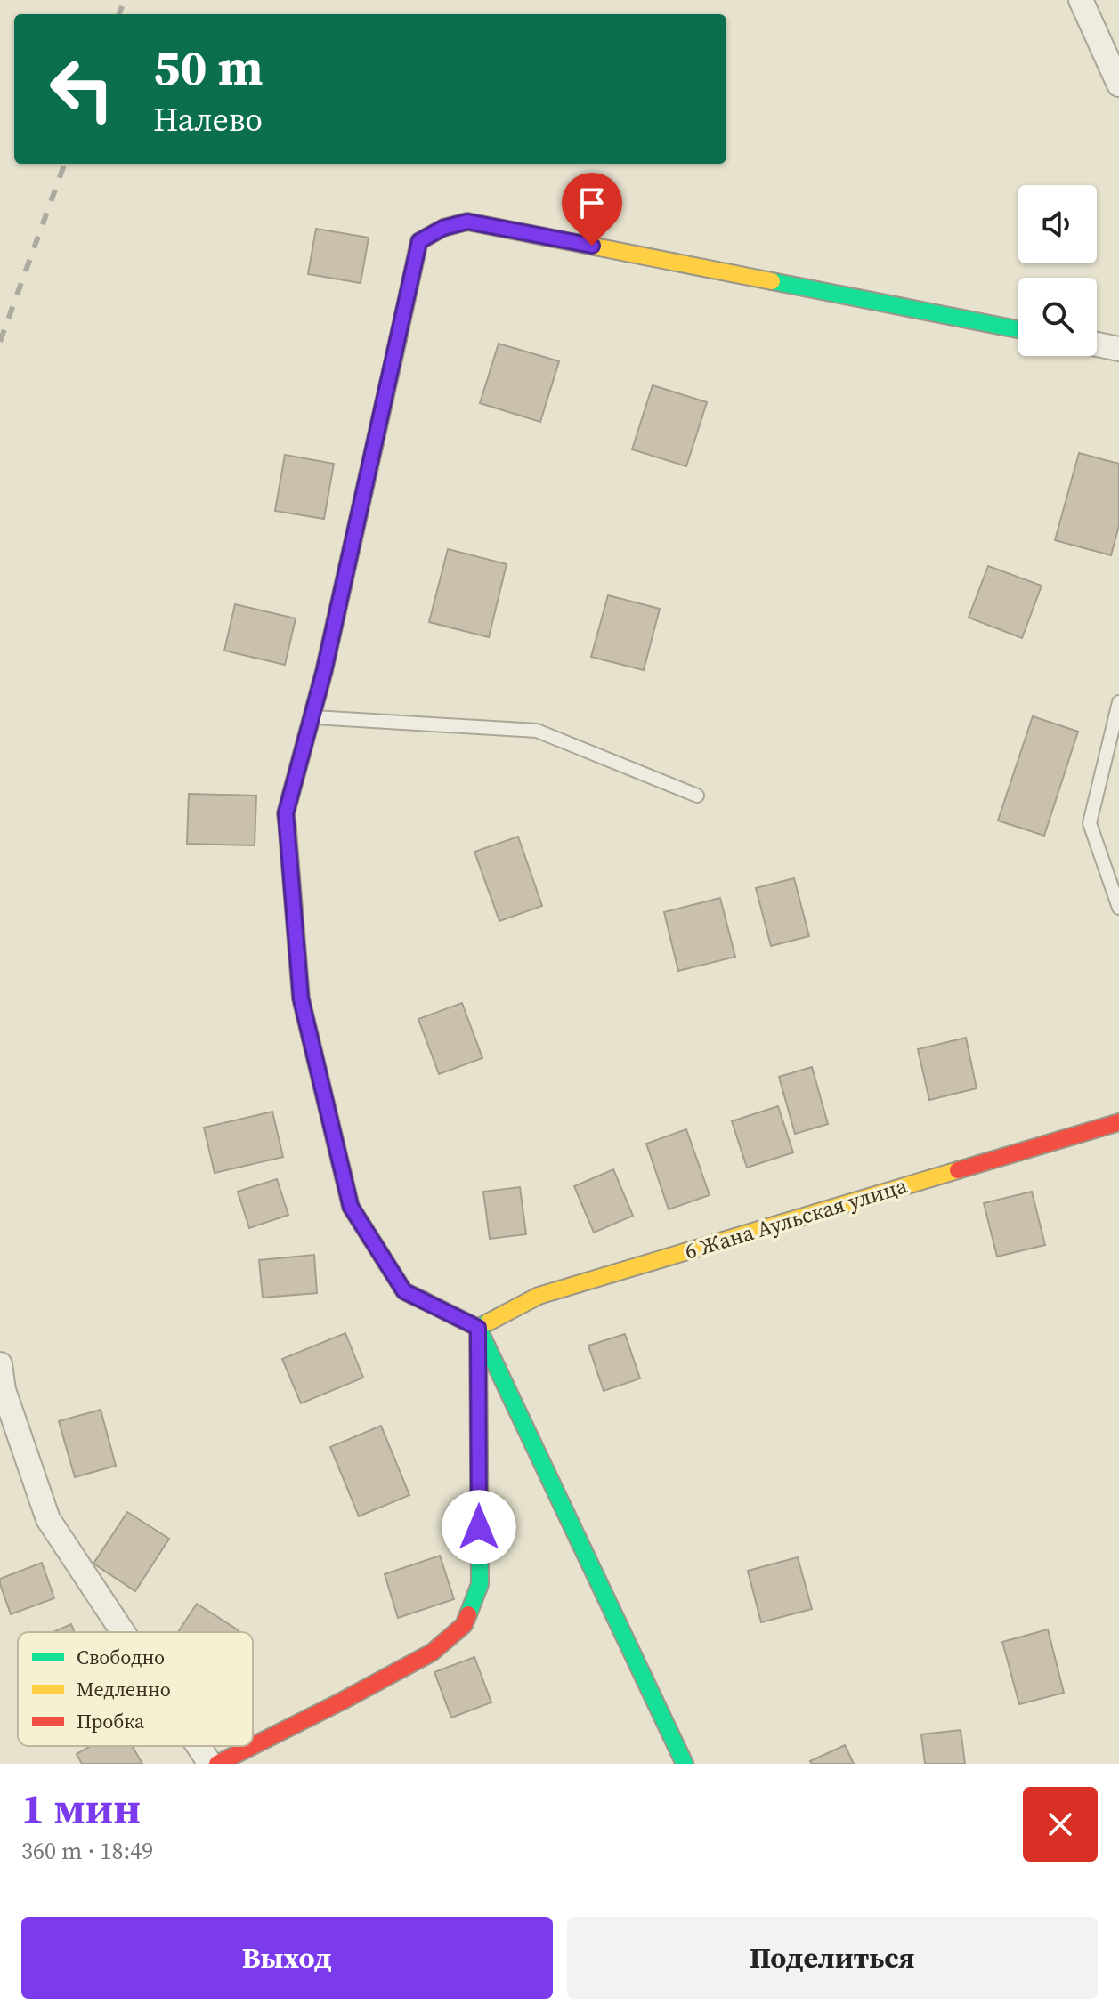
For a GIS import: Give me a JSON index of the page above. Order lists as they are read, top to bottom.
{
  "streets": {
    "street": ["6 Жана Аульская улица"]
  },
  "legend": ["Свободно", "Медленно", "Пробка"],
  "page": {
    "turn": ["50 m", "Налево"],
    "heading": ["1 мин", "360 m · 18:49"],
    "buttons": ["Выход", "Поделиться"]
  }
}
